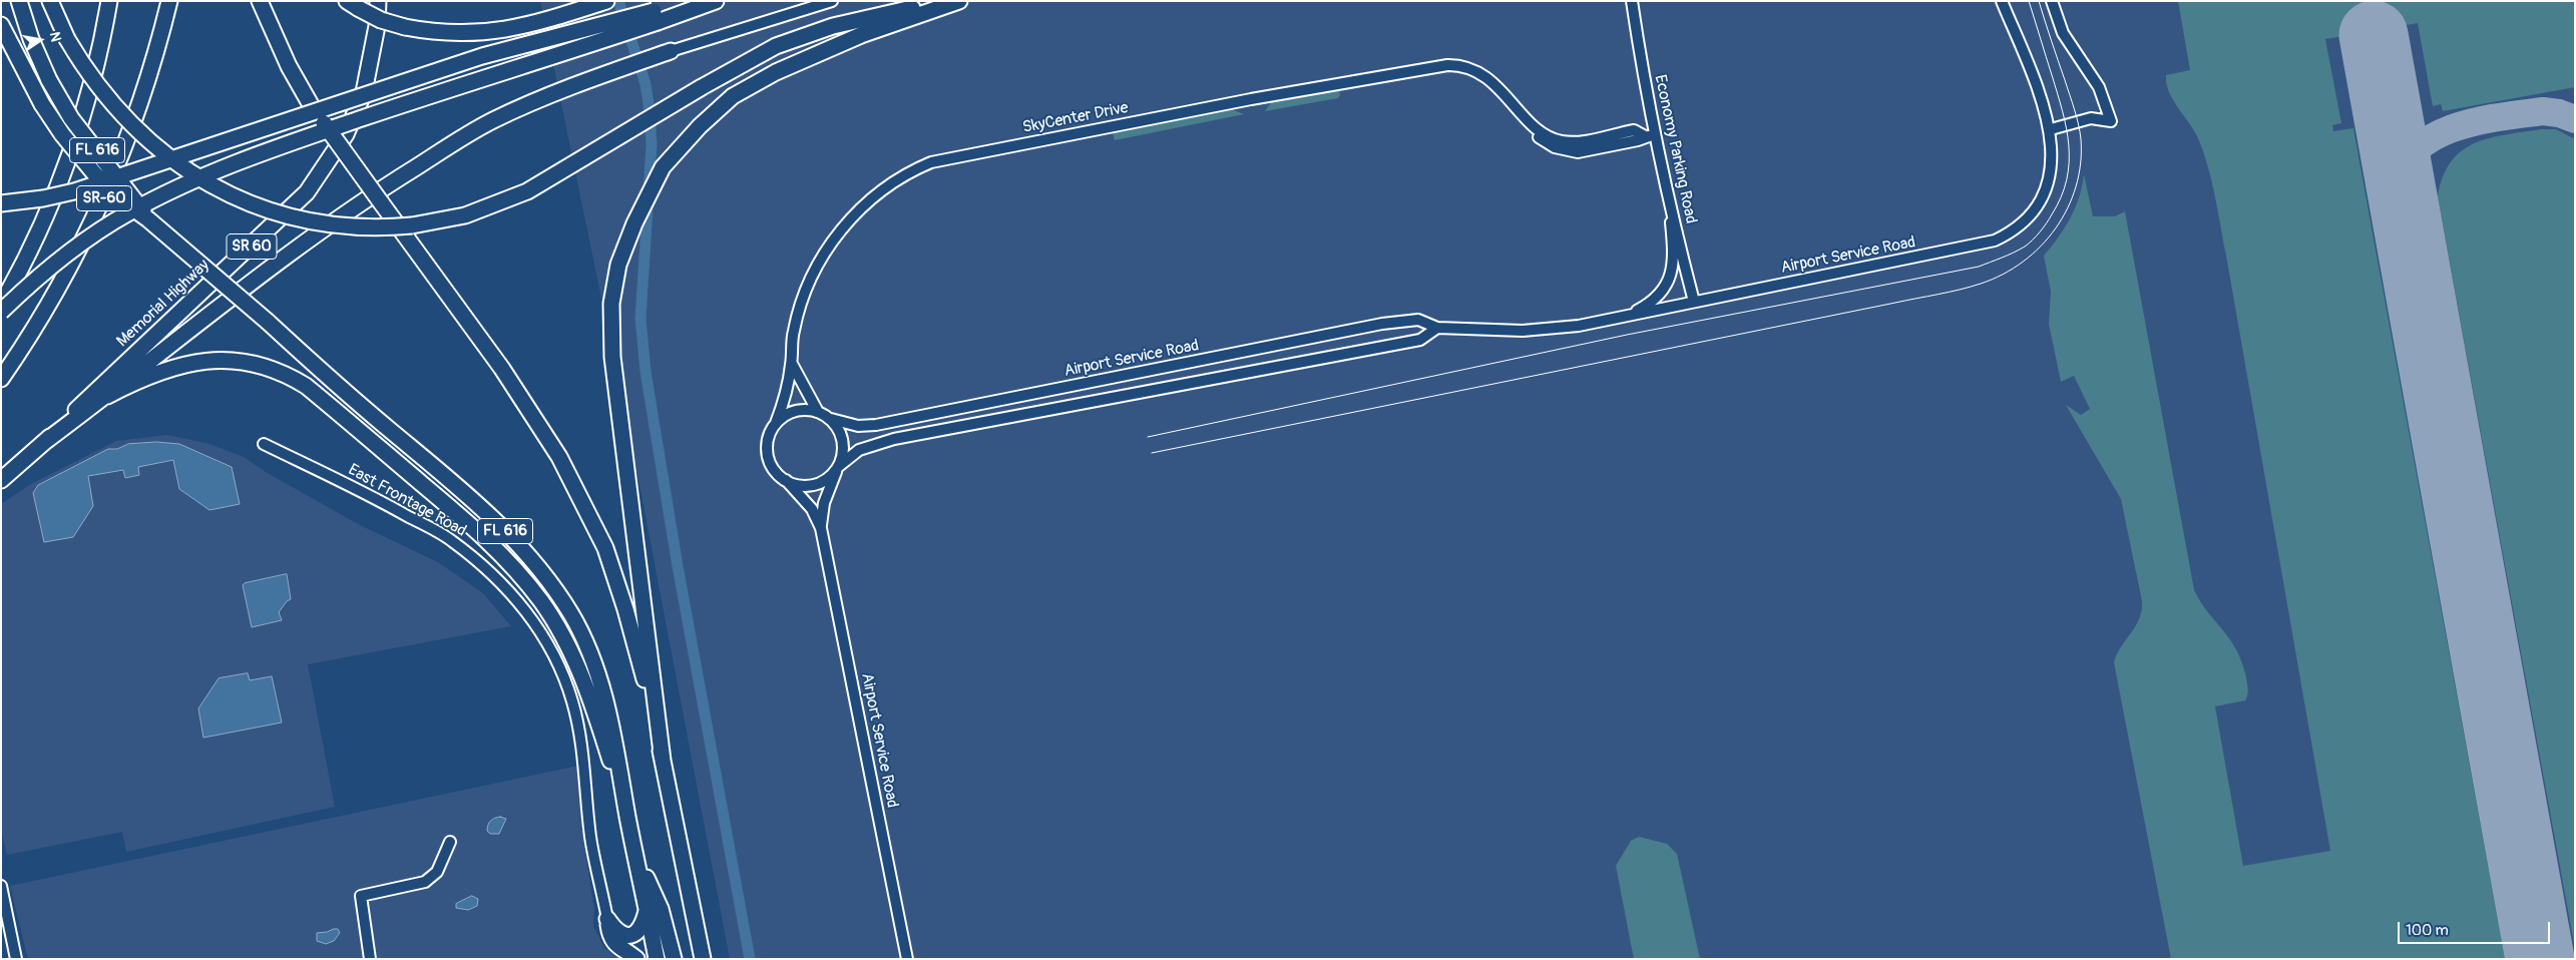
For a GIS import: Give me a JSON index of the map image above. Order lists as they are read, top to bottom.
{
  "streets": {
    "highway": [
      "FL 616",
      "SR-60",
      "SR 60",
      "Memorial Highway"
    ],
    "street": [
      "SkyCenter Drive",
      "Economy Parking Road",
      "Airport Service Road",
      "East Frontage Road"
    ]
  },
  "crossings": [
    ["SkyCenter Drive", "Economy Parking Road"],
    ["SkyCenter Drive", "Airport Service Road"],
    ["Economy Parking Road", "Airport Service Road"]
  ],
  "scale_bar": "100 m",
  "north": "right"
}
